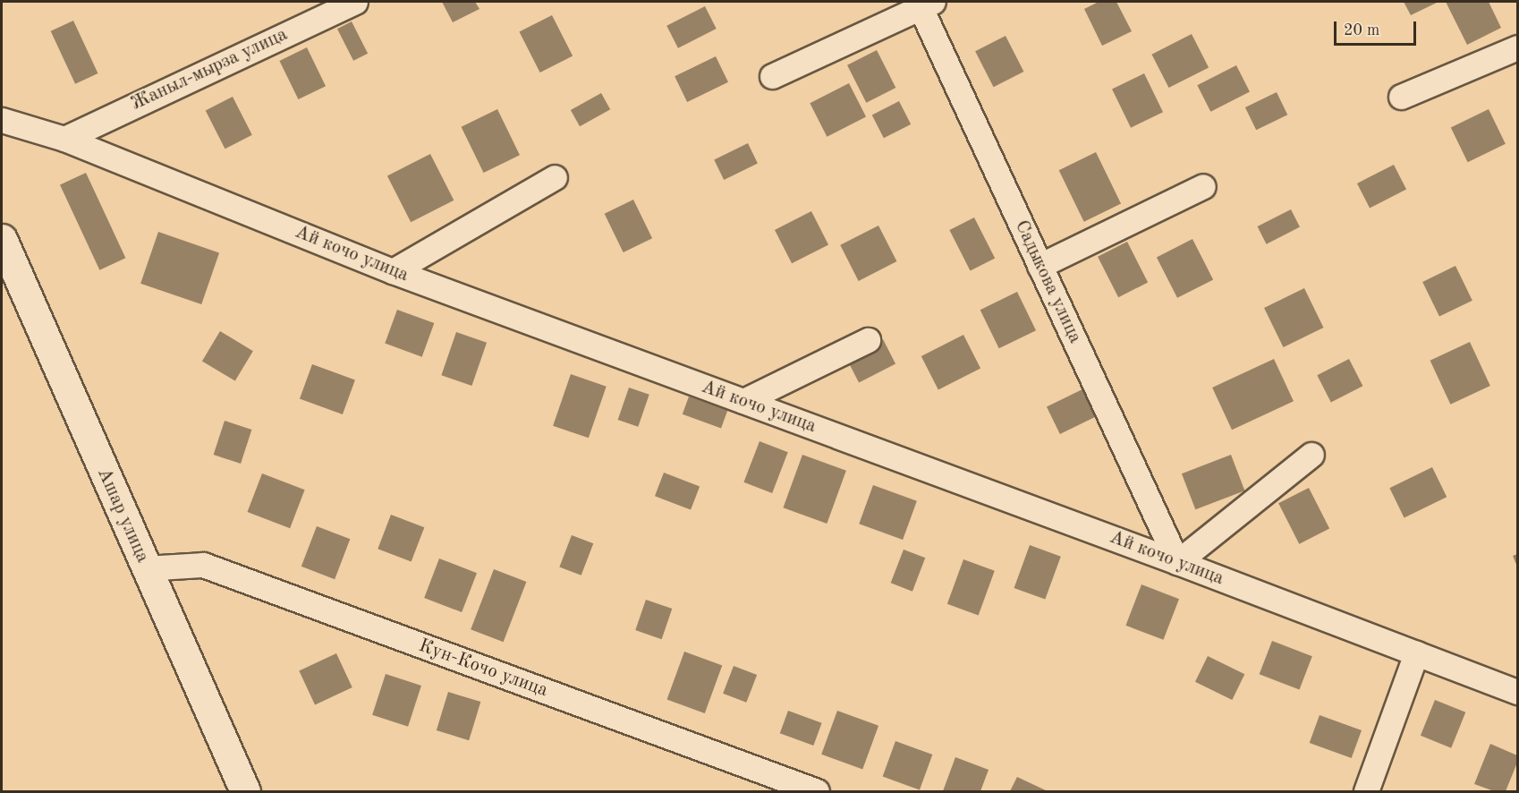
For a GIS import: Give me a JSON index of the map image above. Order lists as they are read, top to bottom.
{
  "streets": {
    "street": [
      "Жаныл-мырза улица",
      "Ай кочо улица",
      "Садыкова улица",
      "Ашар улица",
      "Кун-Кочо улица"
    ]
  },
  "crossings": [
    ["Жаныл-мырза улица", "Ай кочо улица"],
    ["Ай кочо улица", "Садыкова улица"],
    ["Ашар улица", "Кун-Кочо улица"]
  ],
  "scale_bar": "20 m"
}
